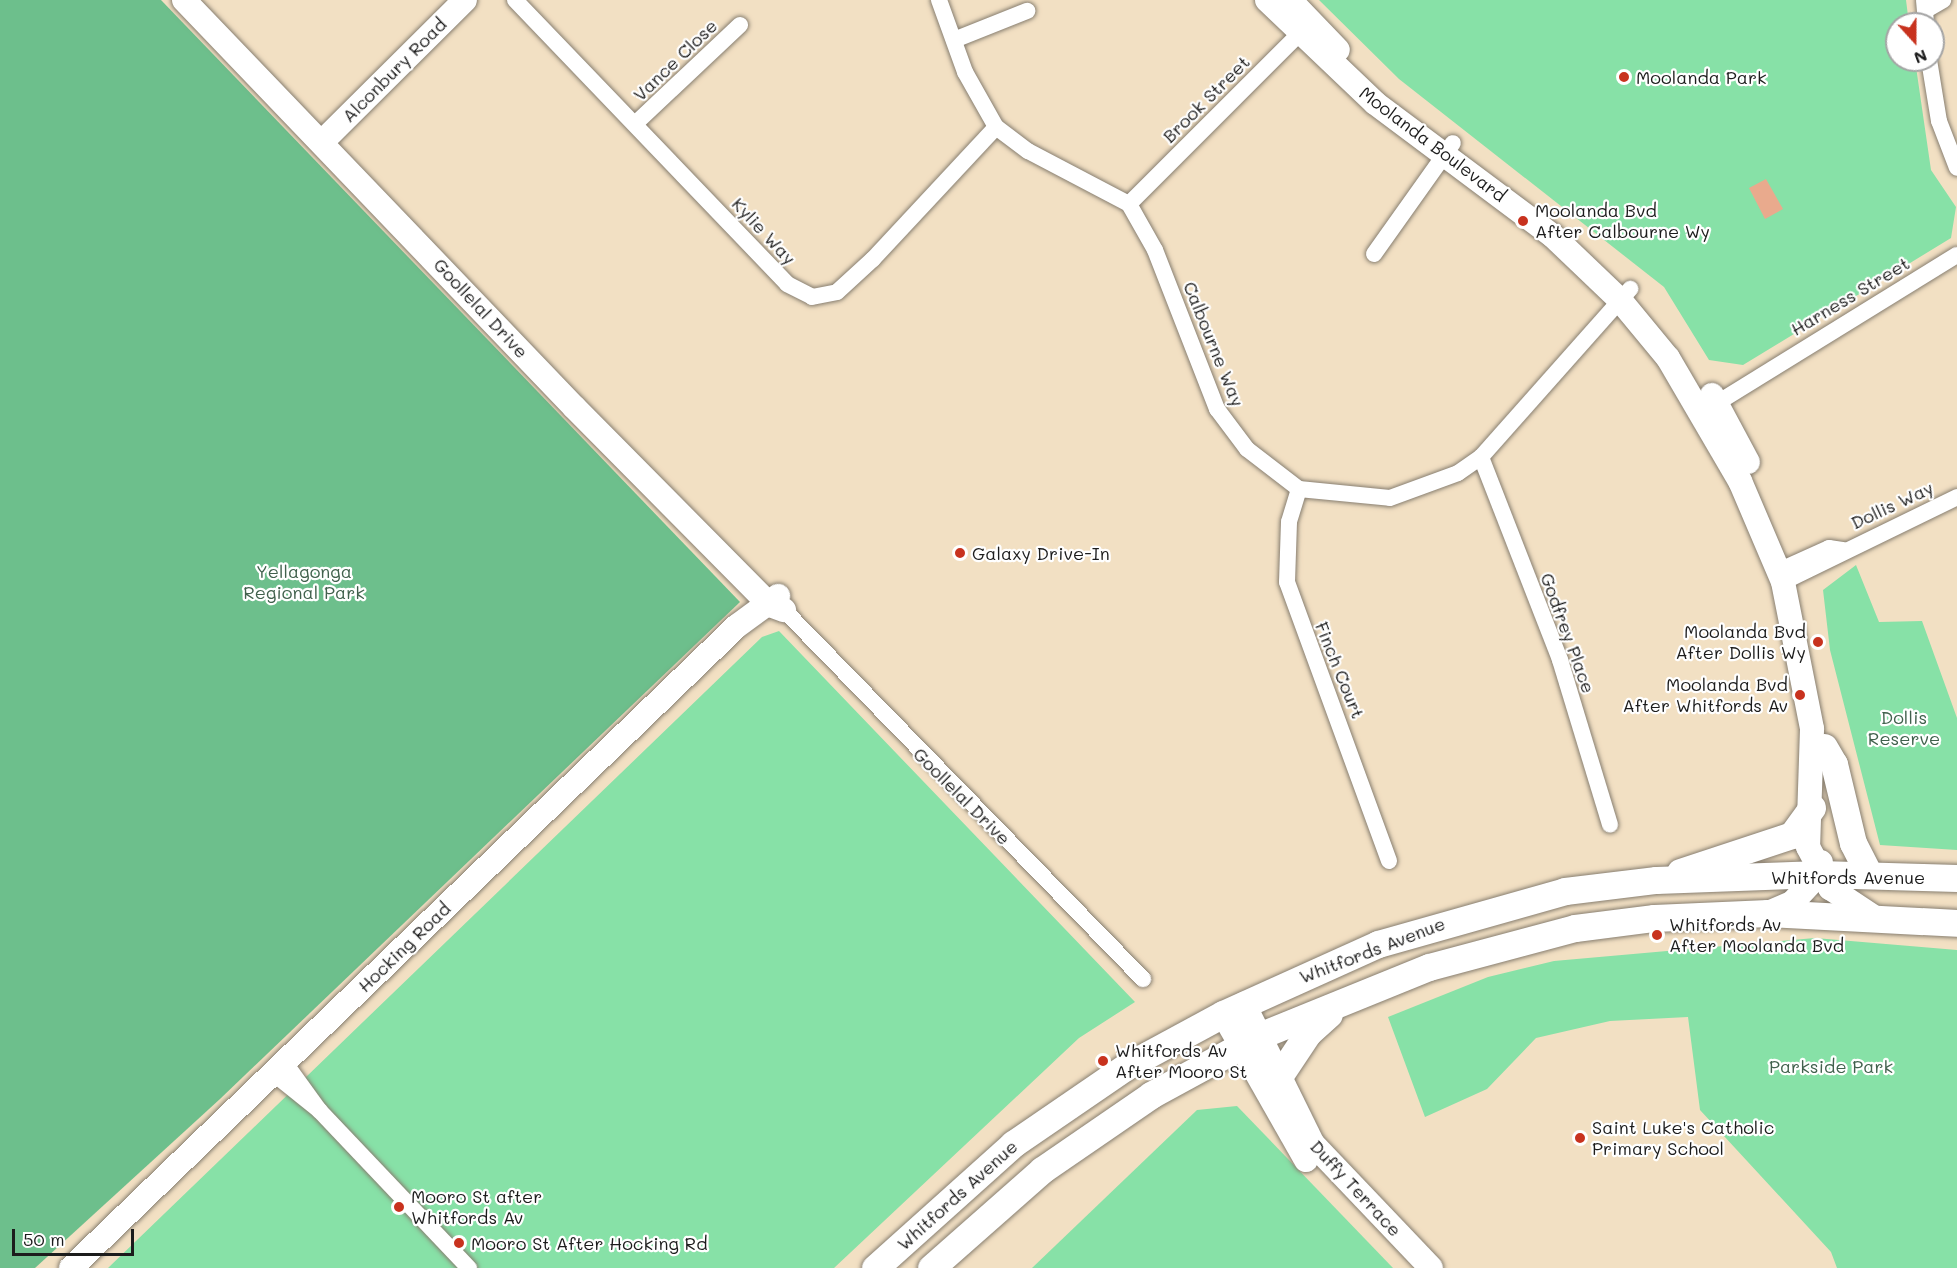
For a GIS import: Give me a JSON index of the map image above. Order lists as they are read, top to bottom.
{
  "streets": {
    "main road": ["Whitfords Avenue"],
    "street": [
      "Vance Close",
      "Alconbury Road",
      "Brook Street",
      "Moolanda Boulevard",
      "Kylie Way",
      "Harness Street",
      "Goollelal Drive",
      "Calbourne Way",
      "Dollis Way",
      "Godfrey Place",
      "Finch Court",
      "Hocking Road",
      "Duffy Terrace"
    ]
  },
  "crossings": [
    ["Vance Close", "Kylie Way"],
    ["Alconbury Road", "Goollelal Drive"],
    ["Brook Street", "Moolanda Boulevard"],
    ["Brook Street", "Calbourne Way"],
    ["Moolanda Boulevard", "Harness Street"],
    ["Moolanda Boulevard", "Dollis Way"],
    ["Moolanda Boulevard", "Whitfords Avenue"],
    ["Goollelal Drive", "Hocking Road"],
    ["Calbourne Way", "Finch Court"],
    ["Whitfords Avenue", "Duffy Terrace"]
  ],
  "parks": ["Yellagonga Regional Park", "Dollis Reserve", "Parkside Park"],
  "places": [
    "Moolanda Park",
    "Moolanda Bvd After Calbourne Wy",
    "Galaxy Drive-In",
    "Moolanda Bvd After Dollis Wy",
    "Moolanda Bvd After Whitfords Av",
    "Whitfords Av After Moolanda Bvd",
    "Whitfords Av After Mooro St",
    "Saint Luke's Catholic Primary School",
    "Mooro St after Whitfords Av",
    "Mooro St After Hocking Rd"
  ],
  "scale_bar": "50 m",
  "north": "bottom"
}
